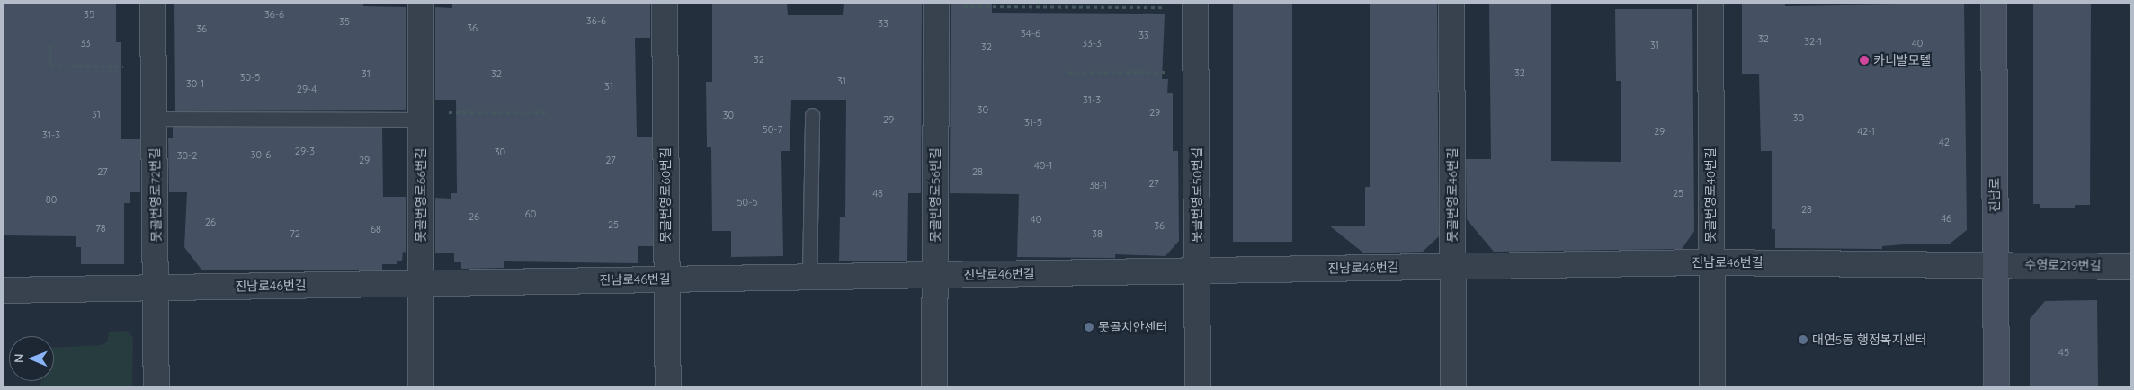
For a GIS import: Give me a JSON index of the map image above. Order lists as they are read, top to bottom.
{
  "streets": {
    "main road": ["진남로"],
    "street": [
      "못골번영로72번길",
      "못골번영로66번길",
      "못골번영로60번길",
      "못골번영로56번길",
      "못골번영로50번길",
      "못골번영로46번길",
      "못골번영로40번길",
      "진남로46번길",
      "수영로219번길"
    ]
  },
  "crossings": [
    ["못골번영로72번길", "진남로46번길"],
    ["못골번영로66번길", "진남로46번길"],
    ["못골번영로60번길", "진남로46번길"],
    ["못골번영로56번길", "진남로46번길"],
    ["못골번영로50번길", "진남로46번길"],
    ["못골번영로46번길", "진남로46번길"],
    ["못골번영로40번길", "진남로46번길"],
    ["진남로", "진남로46번길"],
    ["진남로", "수영로219번길"],
    ["진남로46번길", "수영로219번길"]
  ],
  "places": ["카니발모텔", "못골치안센터", "대연5동 행정복지센터"],
  "house_numbers": [
    "35",
    "36-6",
    "36-6",
    "35",
    "33",
    "36",
    "36",
    "34-6",
    "33",
    "32",
    "32-1",
    "33",
    "33-3",
    "40",
    "31",
    "32",
    "32",
    "32",
    "31",
    "32",
    "30-5",
    "31",
    "30-1",
    "31",
    "29-4",
    "31-3",
    "30",
    "29",
    "31",
    "30",
    "30",
    "29",
    "31-5",
    "50-7",
    "29",
    "42-1",
    "31-3",
    "42",
    "29-3",
    "30",
    "30-6",
    "30-2",
    "29",
    "27",
    "40-1",
    "27",
    "28",
    "27",
    "38-1",
    "48",
    "25",
    "80",
    "50-5",
    "28",
    "60",
    "26",
    "46",
    "40",
    "26",
    "25",
    "36",
    "78",
    "68",
    "72",
    "38",
    "45"
  ],
  "north": "left"
}
